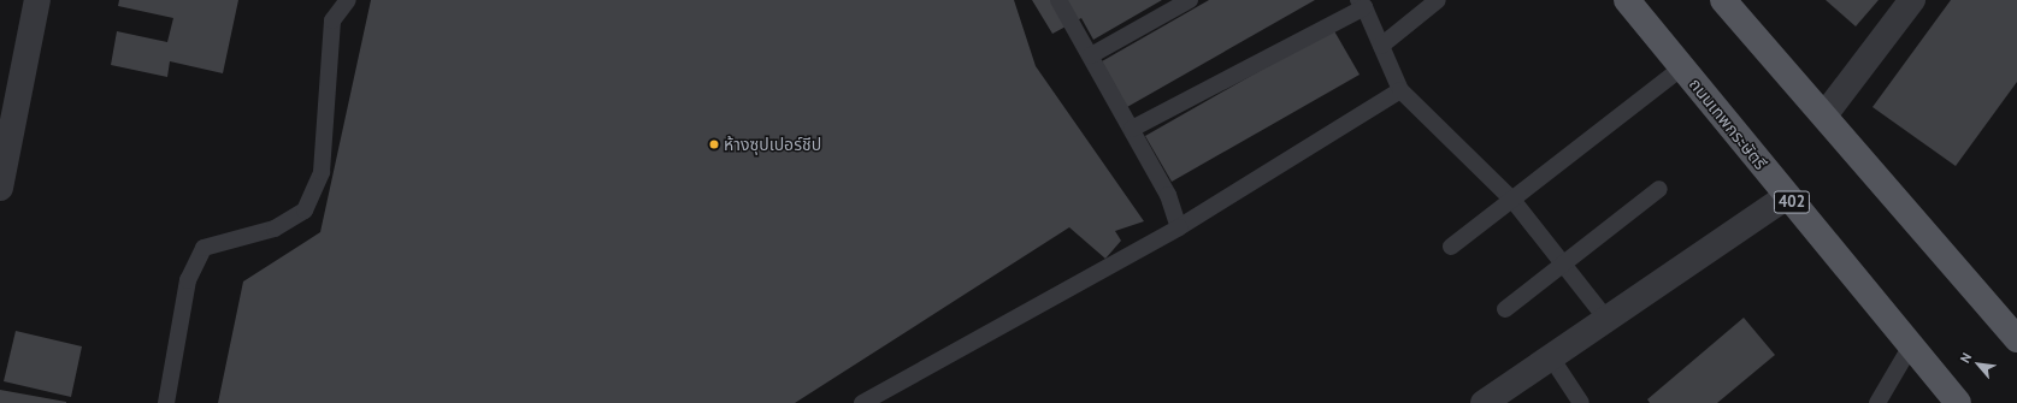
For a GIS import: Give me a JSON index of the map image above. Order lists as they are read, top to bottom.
{
  "streets": {
    "main road": ["ถนนเทพกระษัตรี", "402"]
  },
  "places": ["ห้างซุปเปอร์ชีป"],
  "north": "top left"
}
